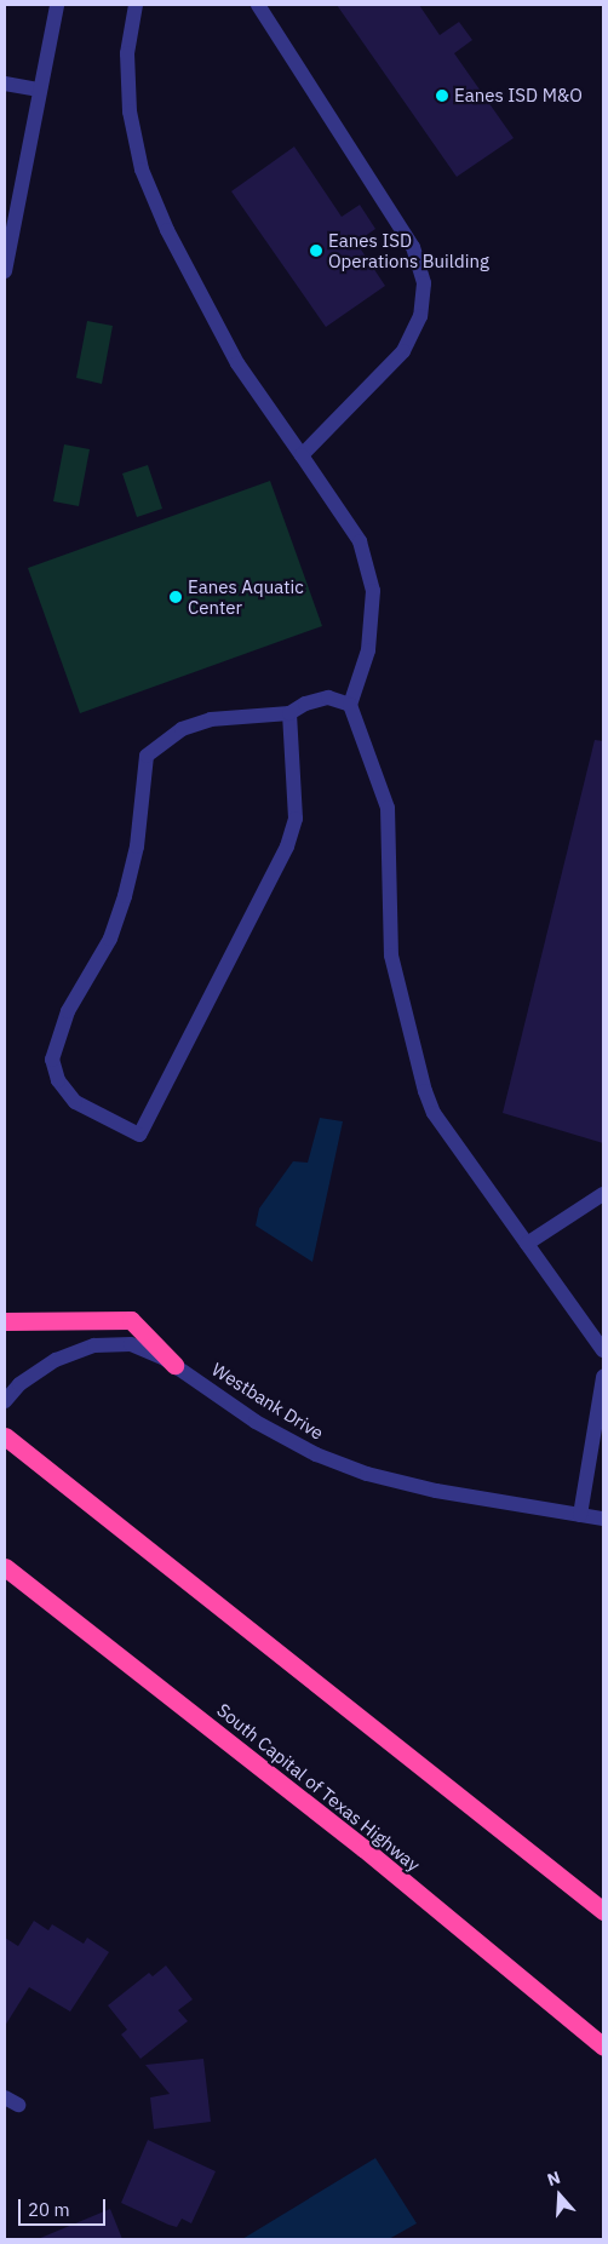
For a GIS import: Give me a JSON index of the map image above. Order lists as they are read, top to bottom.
{
  "streets": {
    "highway": ["South Capital of Texas Highway"],
    "street": ["Westbank Drive"]
  },
  "places": ["Eanes ISD M&O", "Eanes ISD Operations Building", "Eanes Aquatic Center"],
  "scale_bar": "20 m",
  "north": "top"
}
